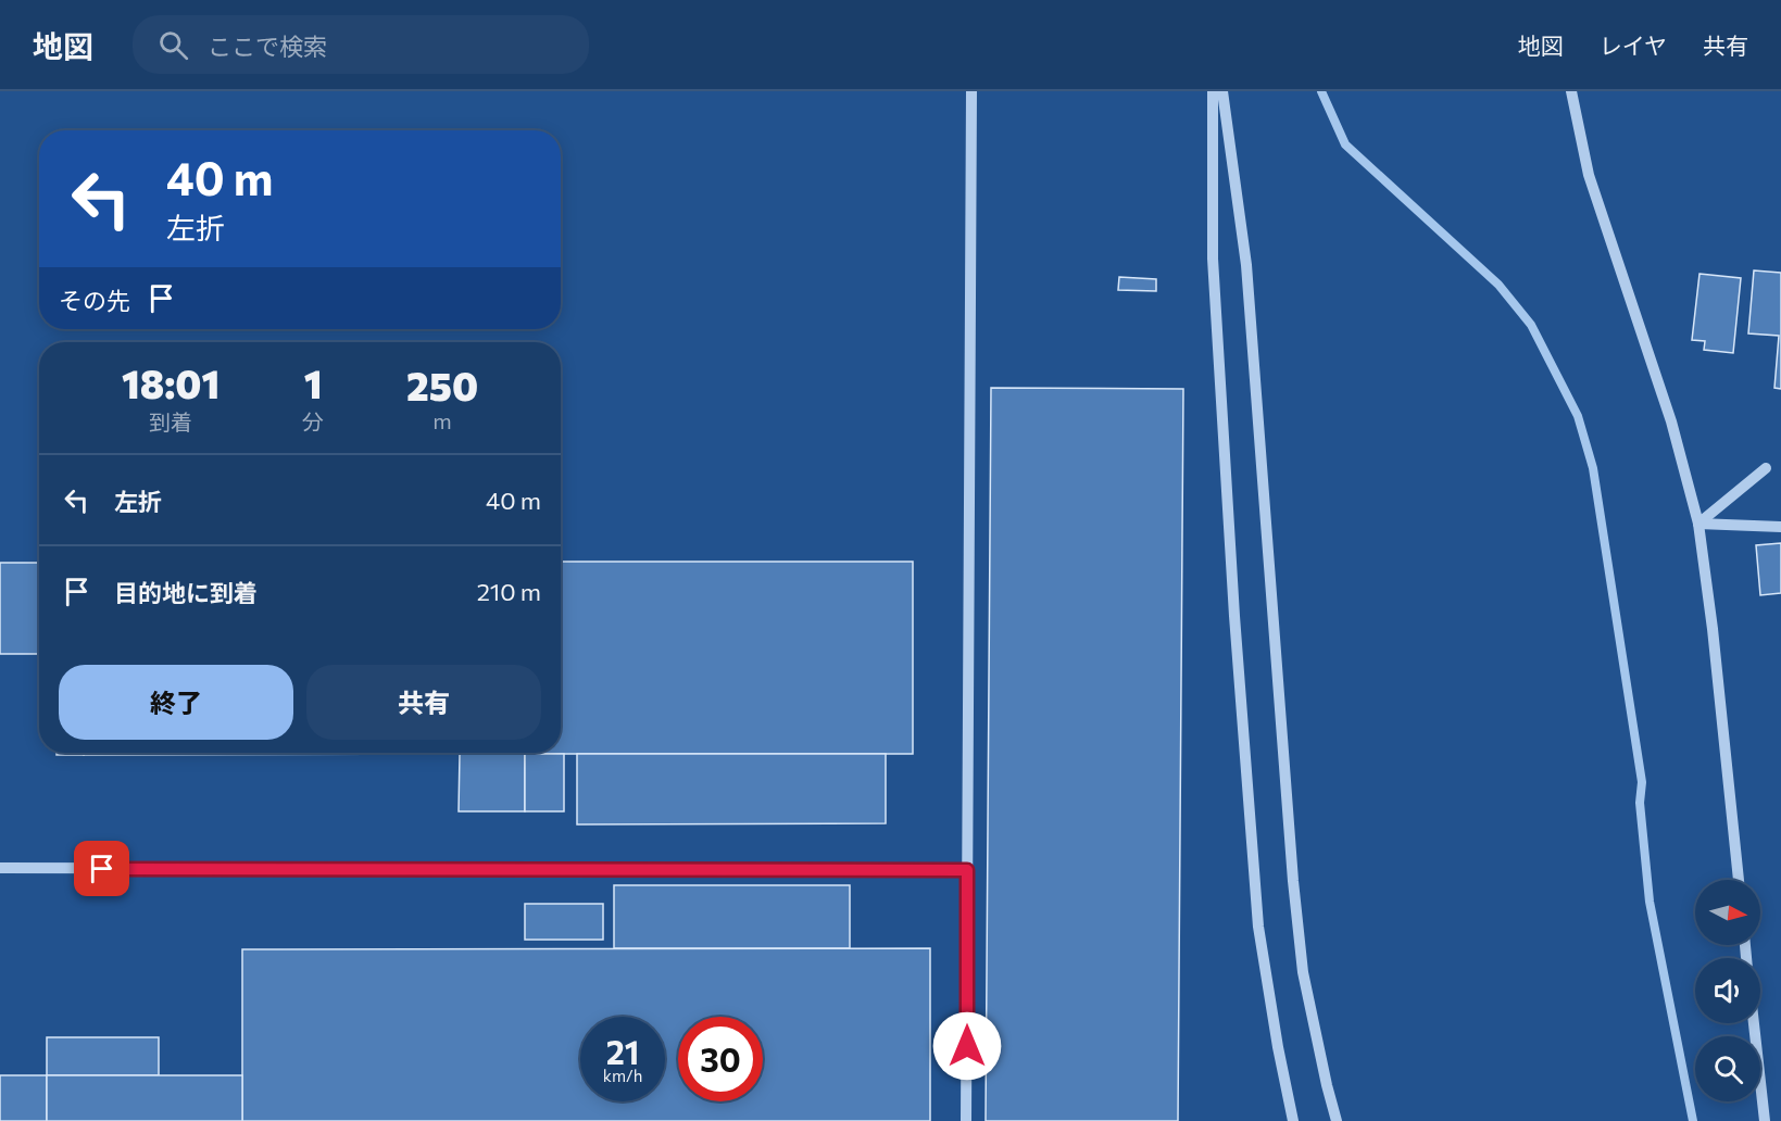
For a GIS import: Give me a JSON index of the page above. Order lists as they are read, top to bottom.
{
  "north": "right",
  "page": {
    "header": "地図",
    "search": "ここで検索",
    "nav": ["地図", "レイヤ", "共有"],
    "turn": ["40 m", "左折"],
    "then": "その先",
    "eta": [
      "18:01",
      "到着",
      "1",
      "分",
      "250",
      "m"
    ],
    "list": [
      {
        "name": "左折",
        "value": "40 m"
      },
      {
        "name": "目的地に到着",
        "value": "210 m"
      }
    ],
    "buttons": ["終了", "共有"],
    "speed": "21 km/h",
    "limit": "30"
  }
}
